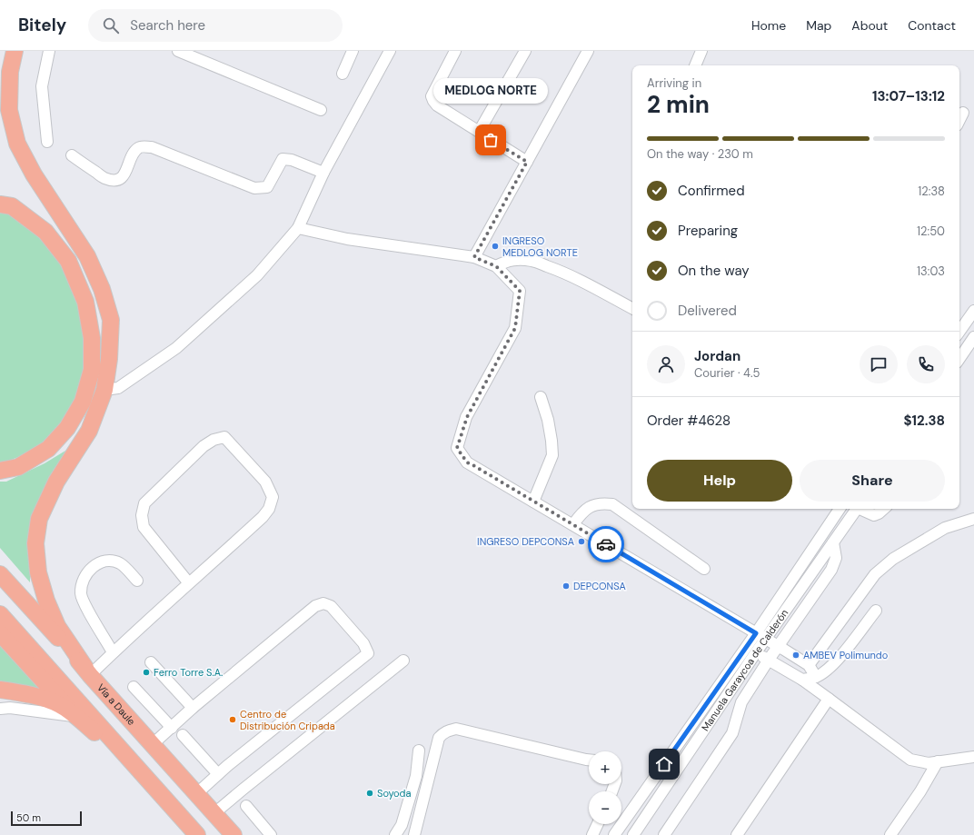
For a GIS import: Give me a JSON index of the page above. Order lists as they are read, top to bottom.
{
  "streets": {
    "highway": ["Vía a Daule"],
    "street": ["Manuela Garaycoa de Calderón"]
  },
  "places": [
    "MEDLOG NORTE",
    "INGRESO MEDLOG NORTE",
    "INGRESO DEPCONSA",
    "DEPCONSA",
    "AMBEV Polimundo",
    "Ferro Torre S.A.",
    "Centro de Distribución Cripada",
    "Soyoda"
  ],
  "scale_bar": "50 m",
  "page": {
    "header": "Bitely",
    "search": "Search here",
    "nav": [
      "Home",
      "Map",
      "About",
      "Contact"
    ],
    "heading": ["2 min", "Arriving in", "13:07–13:12"],
    "panel": [
      "Jordan",
      "Courier · 4.5",
      "Order #4628",
      "$12.38"
    ],
    "bubble": "MEDLOG NORTE",
    "bar": "On the way · 230 m",
    "list": [
      ["Confirmed", "12:38"],
      ["Preparing", "12:50"],
      ["On the way", "13:03"],
      "Delivered"
    ],
    "buttons": ["Help", "Share"],
    "map_buttons": ["+", "−"],
    "scale": "50 m"
  }
}
